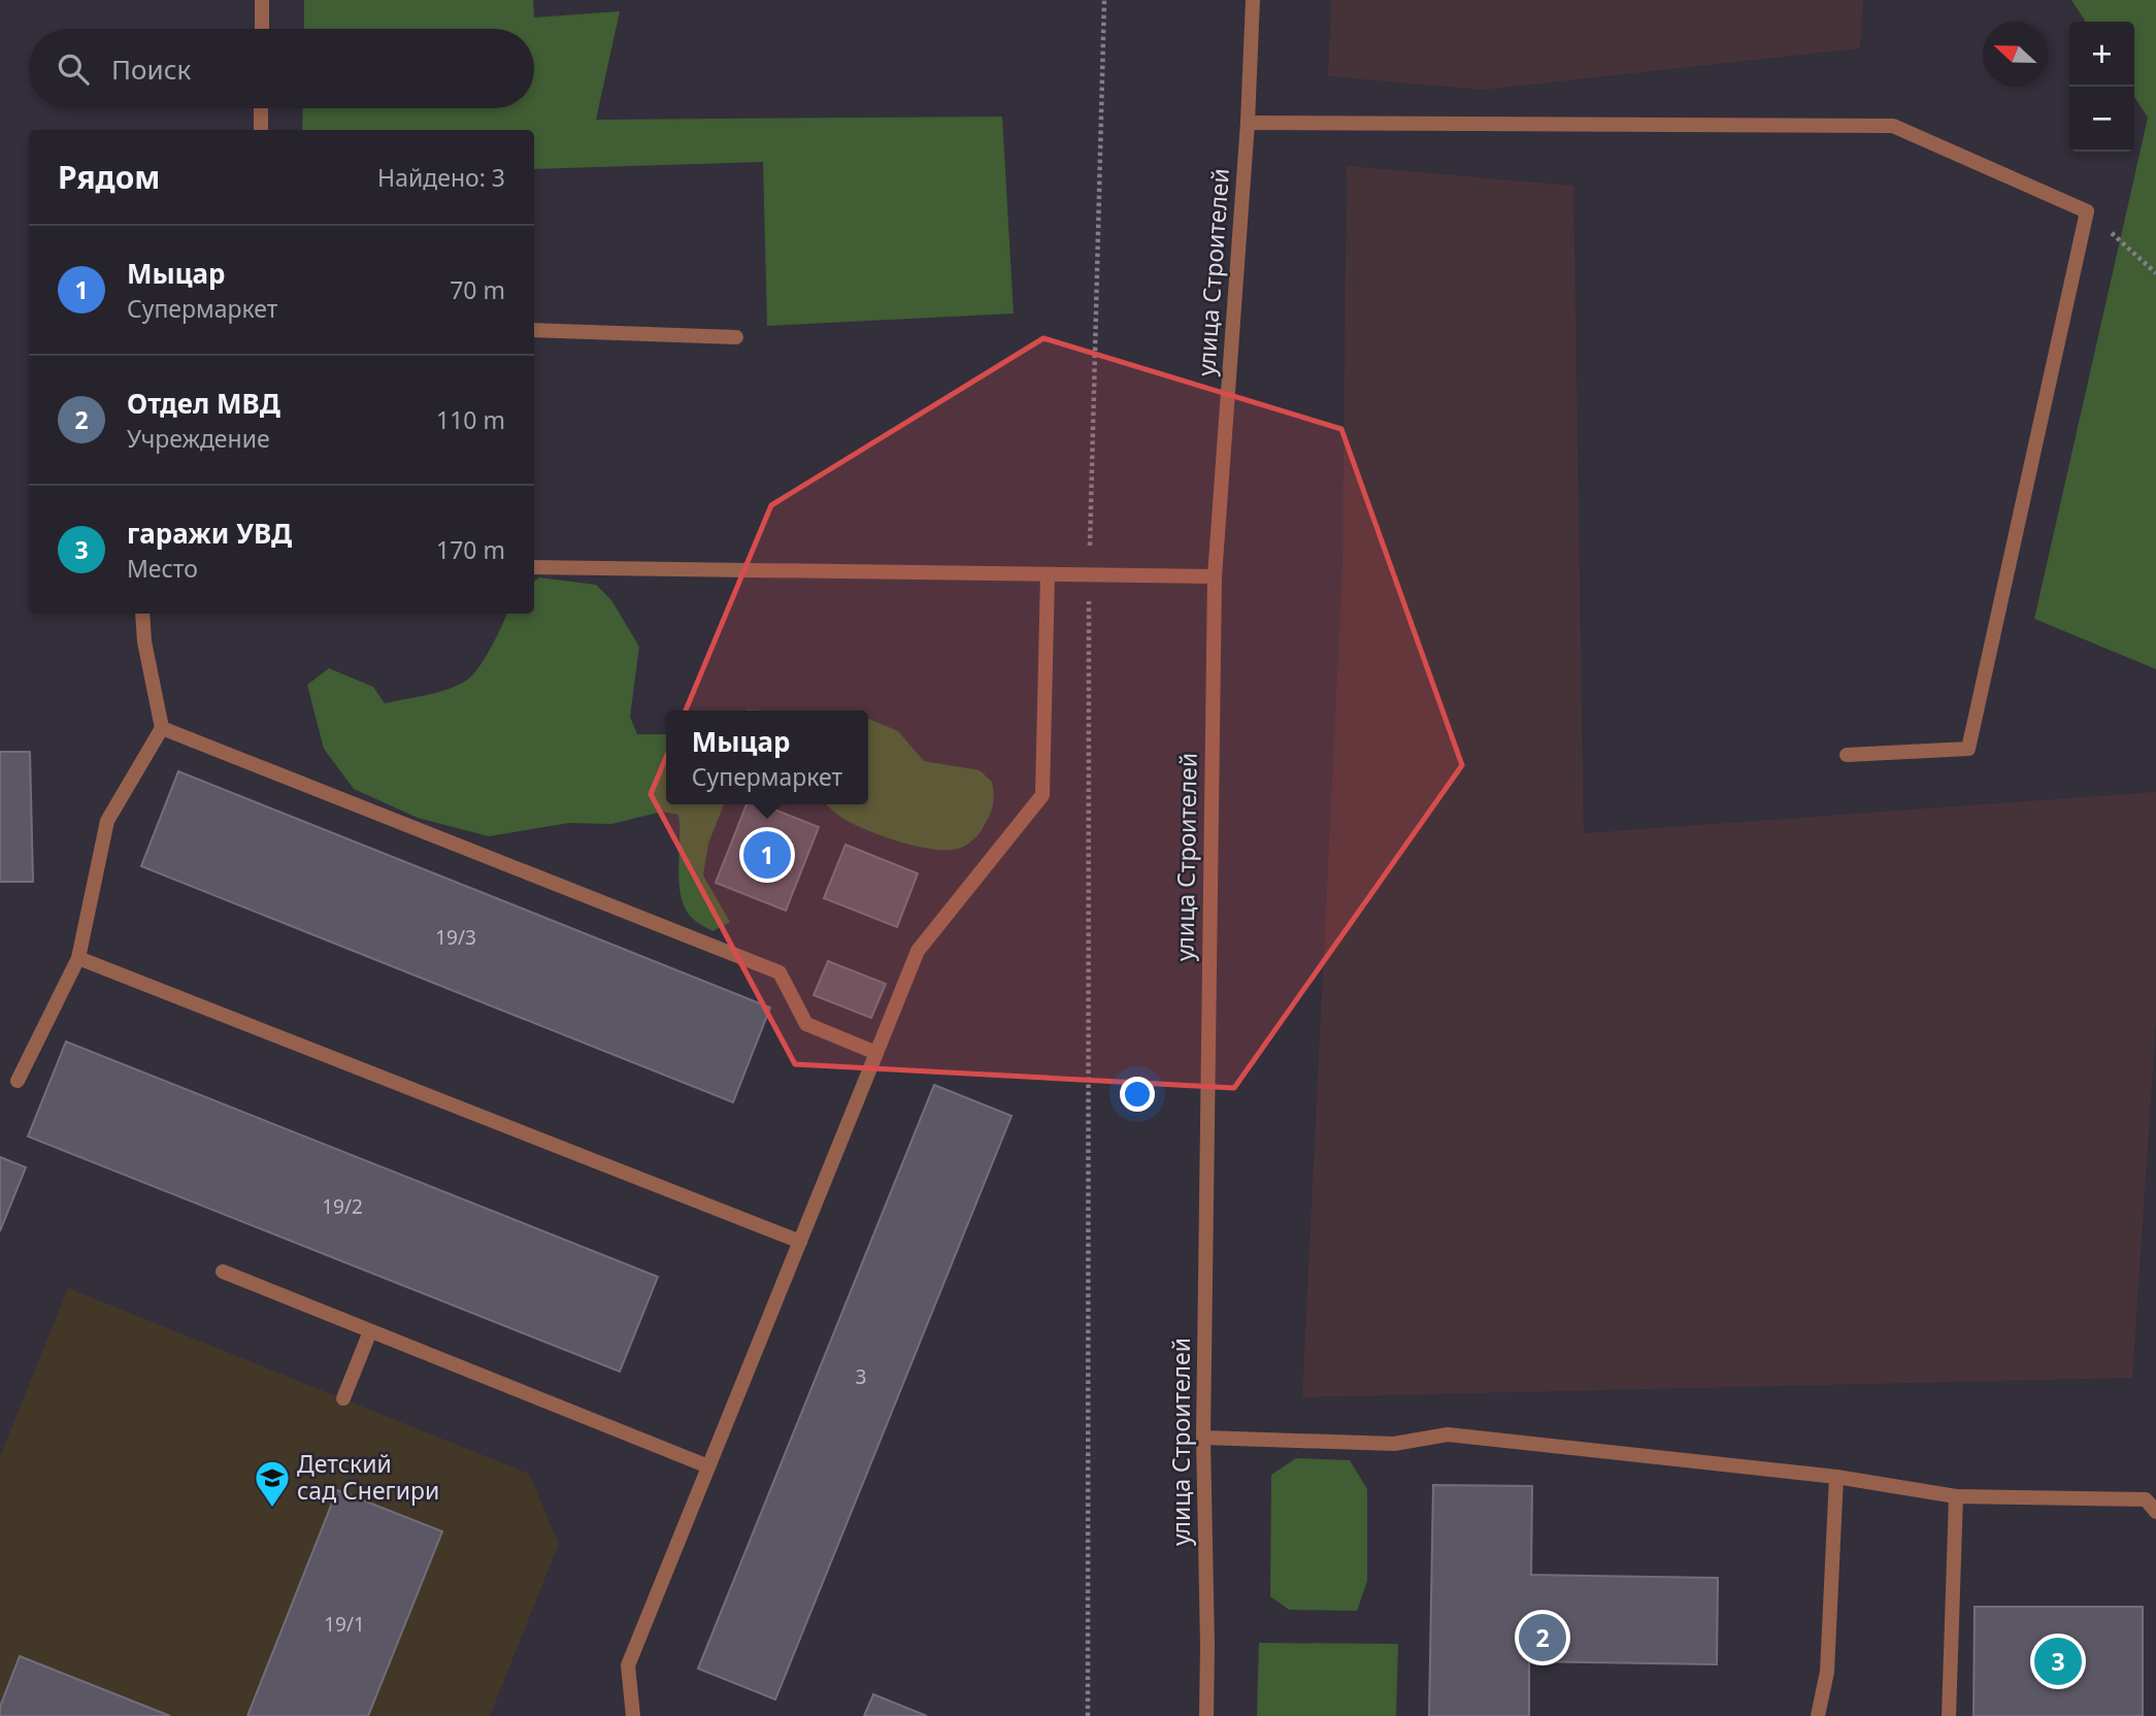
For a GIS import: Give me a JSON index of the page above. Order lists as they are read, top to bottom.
{
  "streets": {
    "street": ["улица Строителей"]
  },
  "places": {
    "school or university": ["Детский сад Снегири"]
  },
  "house_numbers": [
    "19/3",
    "19/2",
    "3",
    "19/1"
  ],
  "north": "left",
  "page": {
    "map_buttons": ["+", "−"],
    "search": "Поиск",
    "heading": ["Рядом", "Найдено: 3"],
    "list": [
      {
        "mark": "1",
        "name": "Мыцар",
        "note": "Супермаркет",
        "value": "70 m"
      },
      {
        "mark": "2",
        "name": "Отдел МВД",
        "note": "Учреждение",
        "value": "110 m"
      },
      {
        "mark": "3",
        "name": "гаражи УВД",
        "note": "Место",
        "value": "170 m"
      }
    ],
    "popup": ["Мыцар", "Супермаркет"],
    "pins": ["1", "2", "3"]
  }
}
